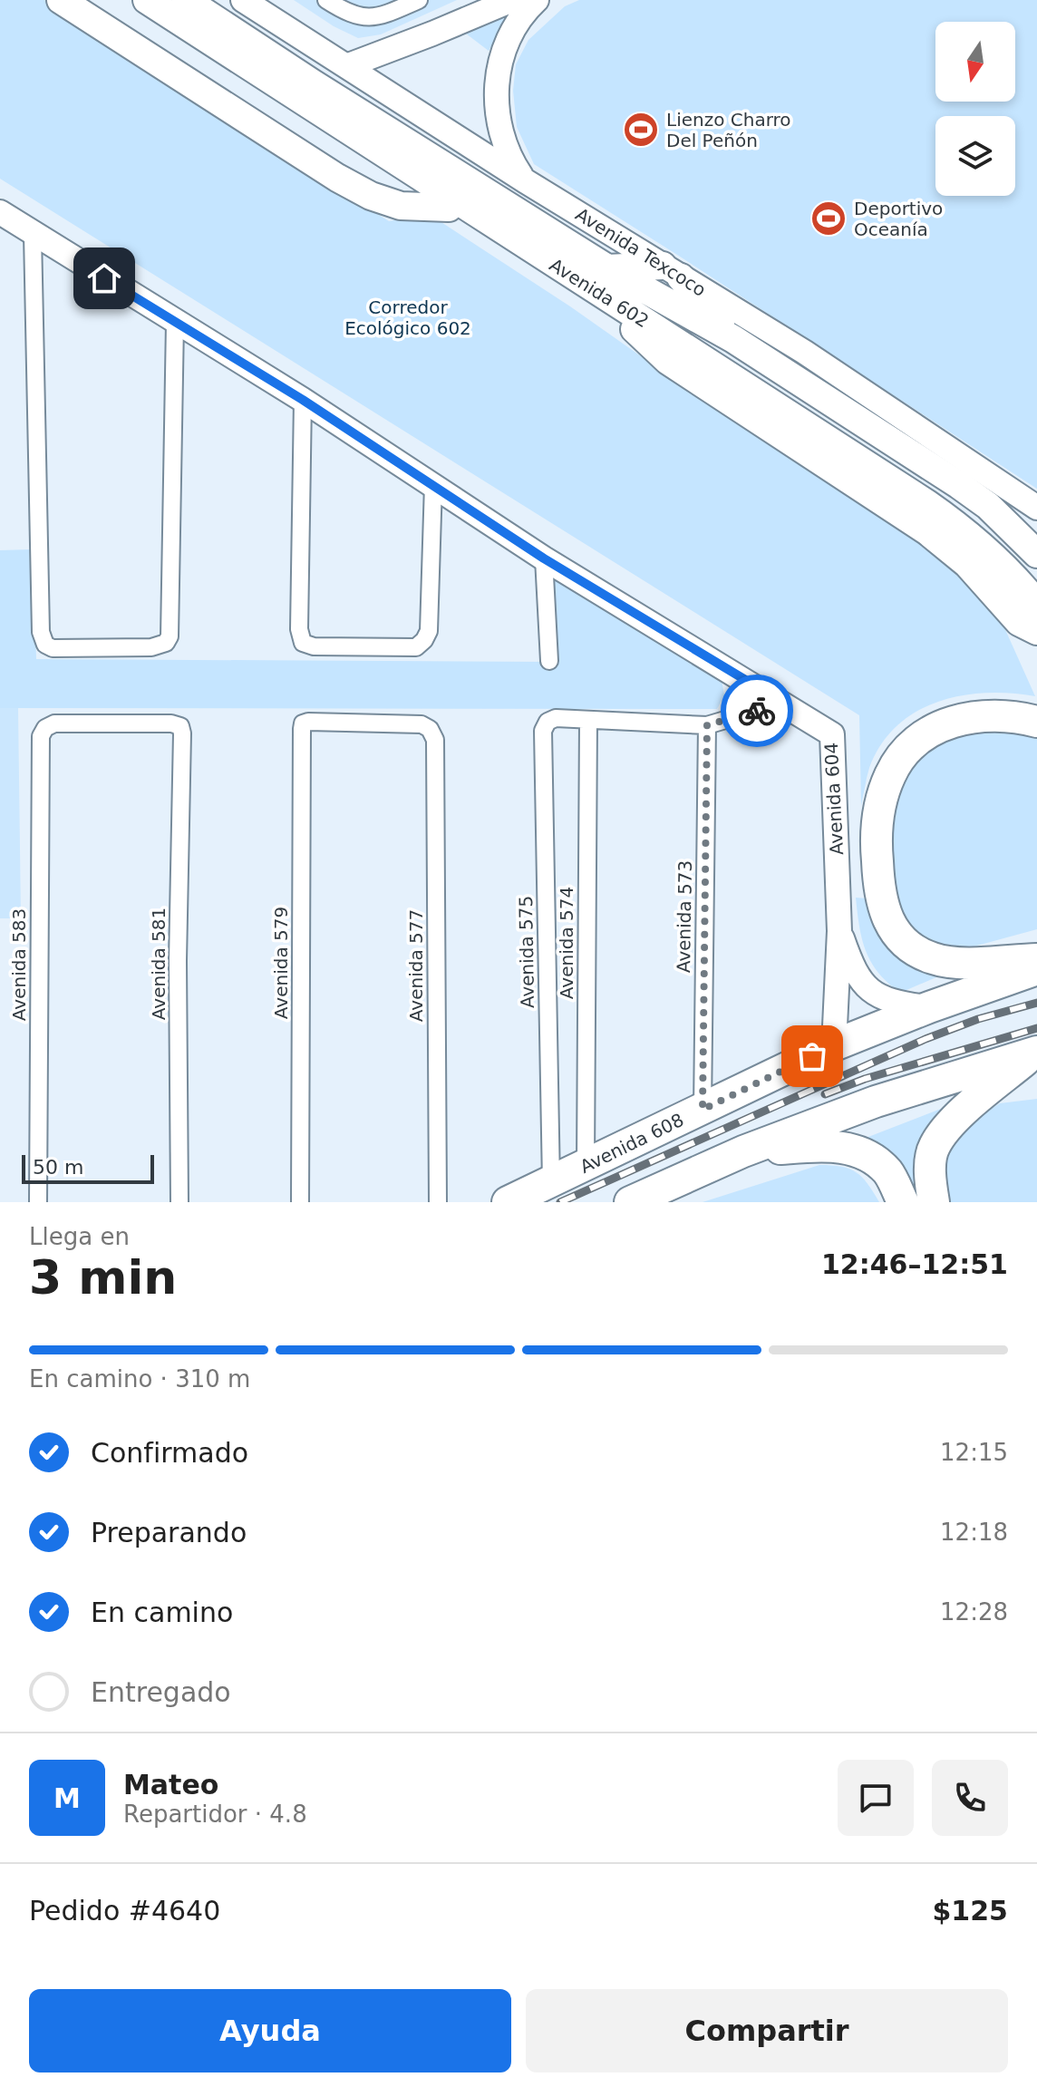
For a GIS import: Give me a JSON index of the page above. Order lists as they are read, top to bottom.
{
  "streets": {
    "highway": ["Avenida 608"],
    "main road": ["Avenida 602"],
    "street": [
      "Avenida Texcoco",
      "Avenida 604",
      "Avenida 573",
      "Avenida 574",
      "Avenida 575",
      "Avenida 579",
      "Avenida 581",
      "Avenida 583",
      "Avenida 577"
    ]
  },
  "crossings": [
    ["Avenida 604", "Avenida 608"],
    ["Avenida 573", "Avenida 608"],
    ["Avenida 574", "Avenida 575"],
    ["Avenida 574", "Avenida 608"],
    ["Avenida 575", "Avenida 608"],
    ["Avenida 579", "Avenida 577"],
    ["Avenida 581", "Avenida 583"]
  ],
  "parks": ["Corredor Ecológico 602"],
  "places": {
    "sports": ["Lienzo Charro Del Peñón", "Deportivo Oceanía"]
  },
  "scale_bar": "50 m",
  "north": "bottom",
  "page": {
    "scale": "50 m",
    "heading": ["3 min", "Llega en", "12:46–12:51"],
    "panel": [
      "Mateo",
      "Repartidor · 4.8",
      "Pedido #4640",
      "$125"
    ],
    "bar": "En camino · 310 m",
    "list": [
      ["Confirmado", "12:15"],
      ["Preparando", "12:18"],
      ["En camino", "12:28"],
      "Entregado"
    ],
    "round": "M",
    "buttons": ["Ayuda", "Compartir"]
  }
}
